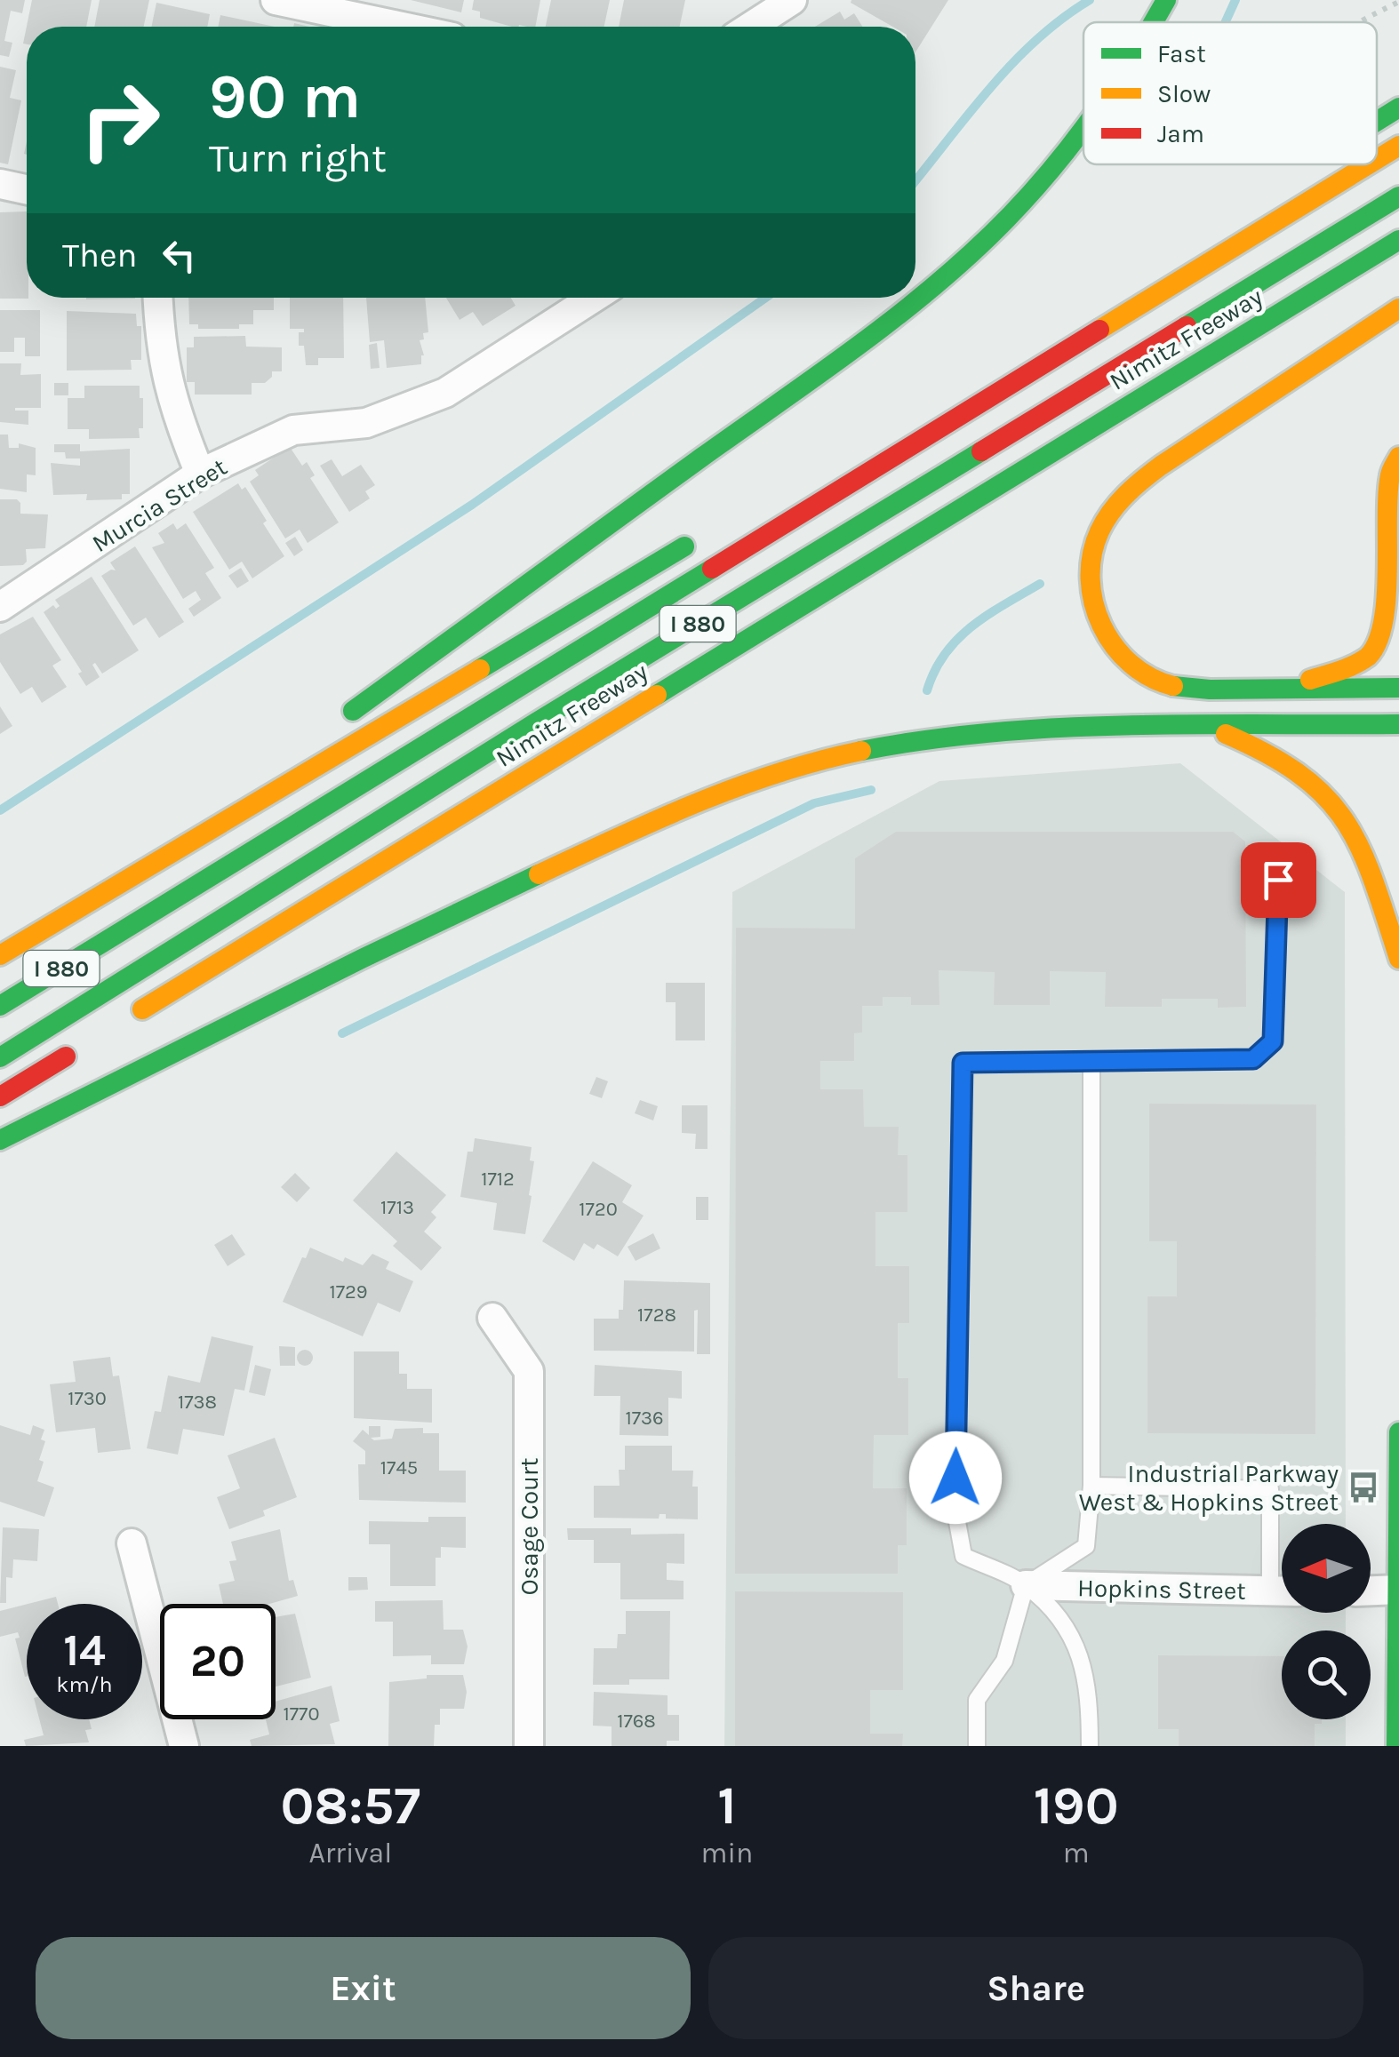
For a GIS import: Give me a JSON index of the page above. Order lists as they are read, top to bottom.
{
  "streets": {
    "main road": ["Nimitz Freeway", "I 880"],
    "street": ["Murcia Street", "Osage Court", "Hopkins Street"]
  },
  "places": {
    "bus stop": ["Industrial Parkway West & Hopkins Street"]
  },
  "house_numbers": [
    "1712",
    "1713",
    "1720",
    "1729",
    "1728",
    "1730",
    "1738",
    "1736",
    "1745",
    "1770",
    "1768"
  ],
  "legend": ["Fast", "Slow", "Jam"],
  "north": "left",
  "page": {
    "turn": ["90 m", "Turn right"],
    "then": "Then",
    "speed": "14 km/h",
    "limit": "20",
    "eta": [
      "08:57",
      "Arrival",
      "1",
      "min",
      "190",
      "m"
    ],
    "buttons": ["Exit", "Share"]
  }
}
